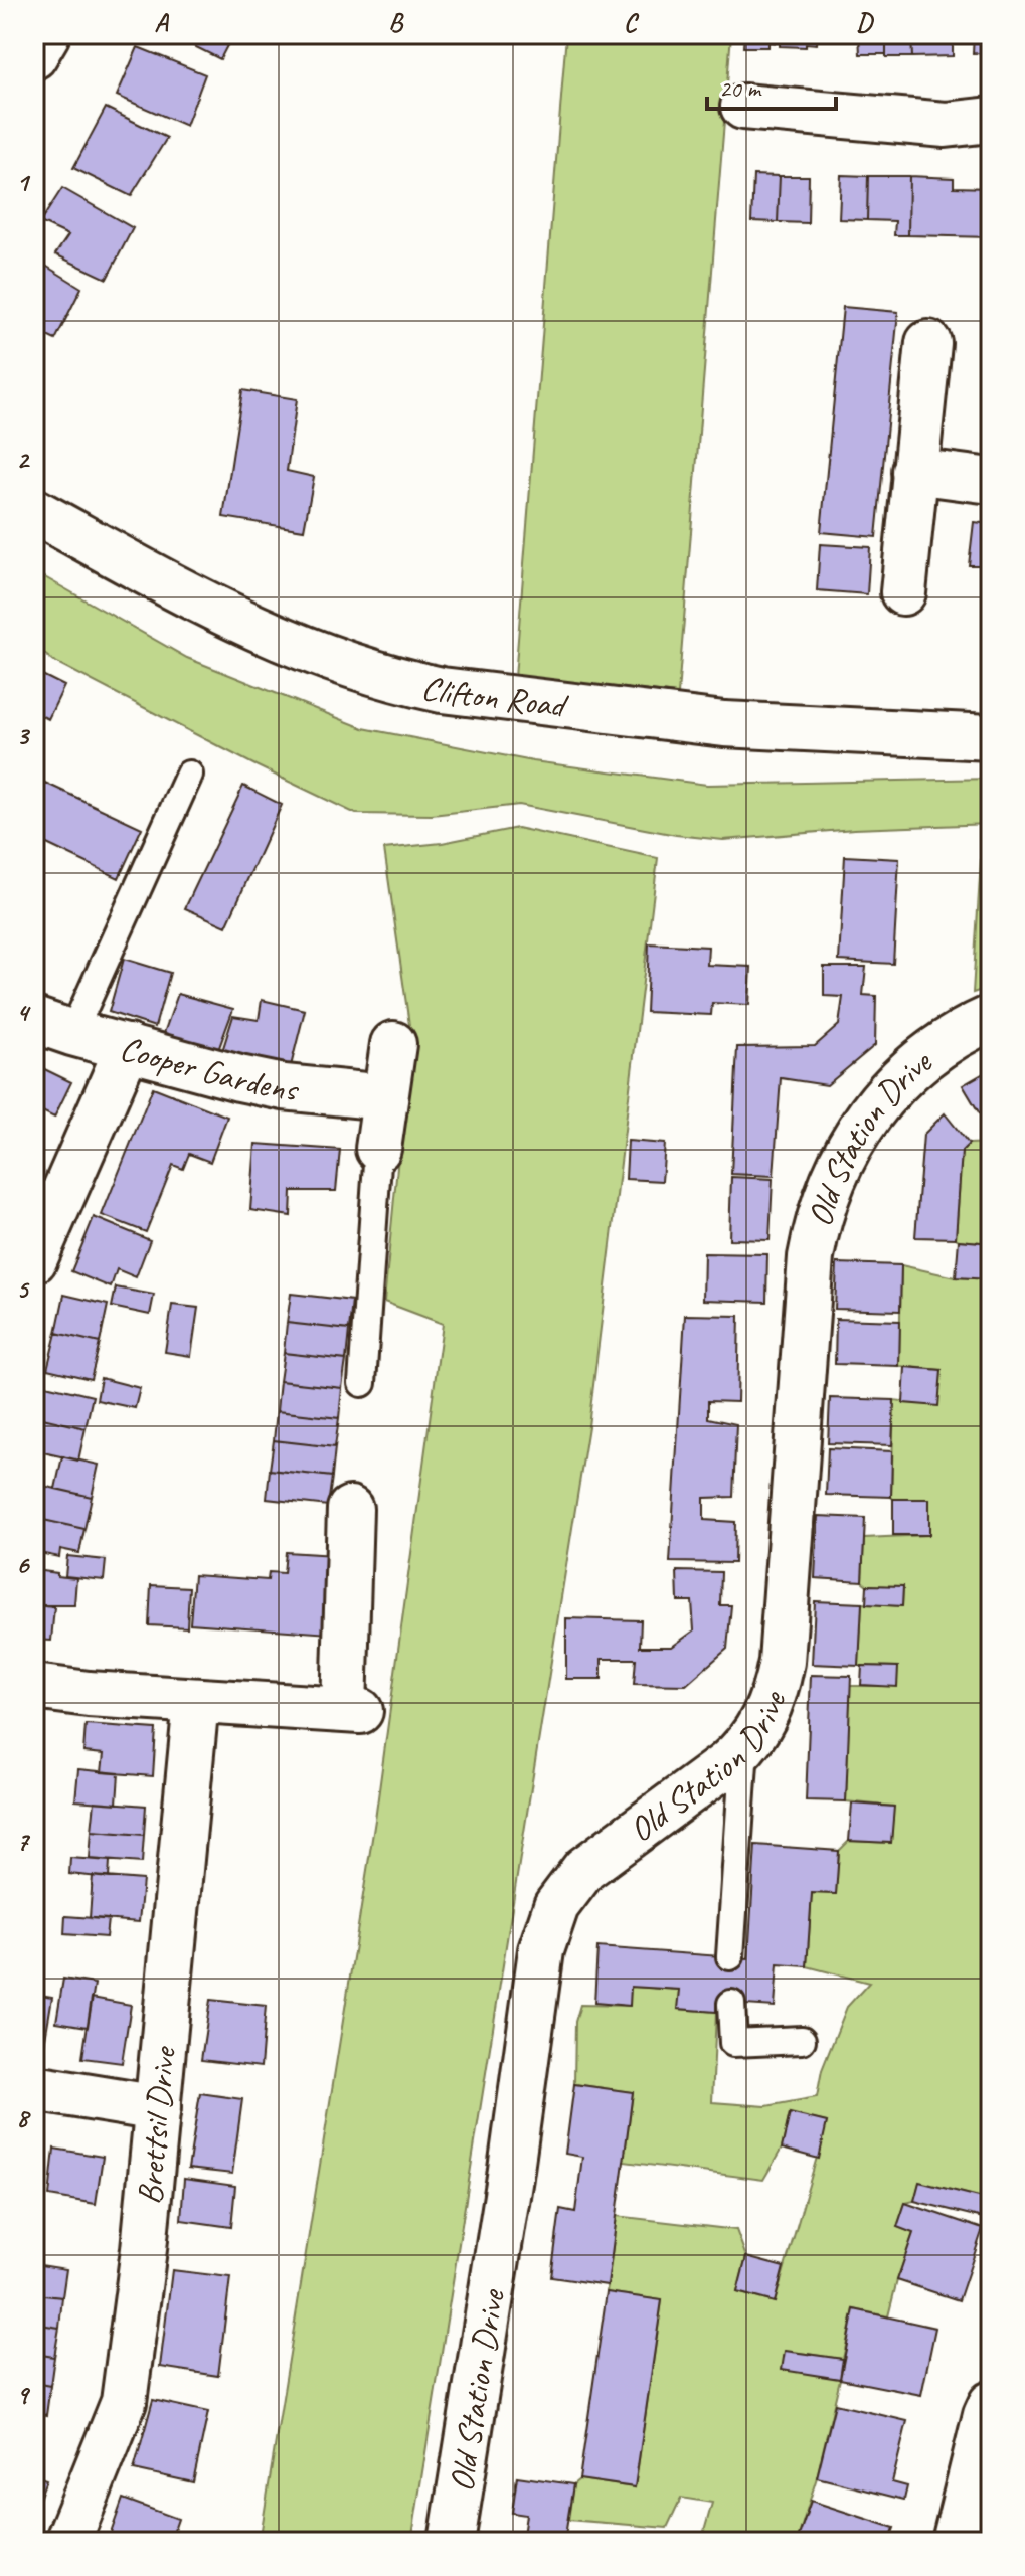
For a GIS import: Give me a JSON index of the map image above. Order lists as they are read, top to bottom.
{
  "streets": {
    "street": [
      "Clifton Road",
      "Cooper Gardens",
      "Old Station Drive",
      "Brettsil Drive"
    ]
  },
  "scale_bar": "20 m",
  "grid": {
    "columns": [
      "A",
      "B",
      "C",
      "D"
    ],
    "rows": [
      "1",
      "2",
      "3",
      "4",
      "5",
      "6",
      "7",
      "8",
      "9"
    ]
  }
}
